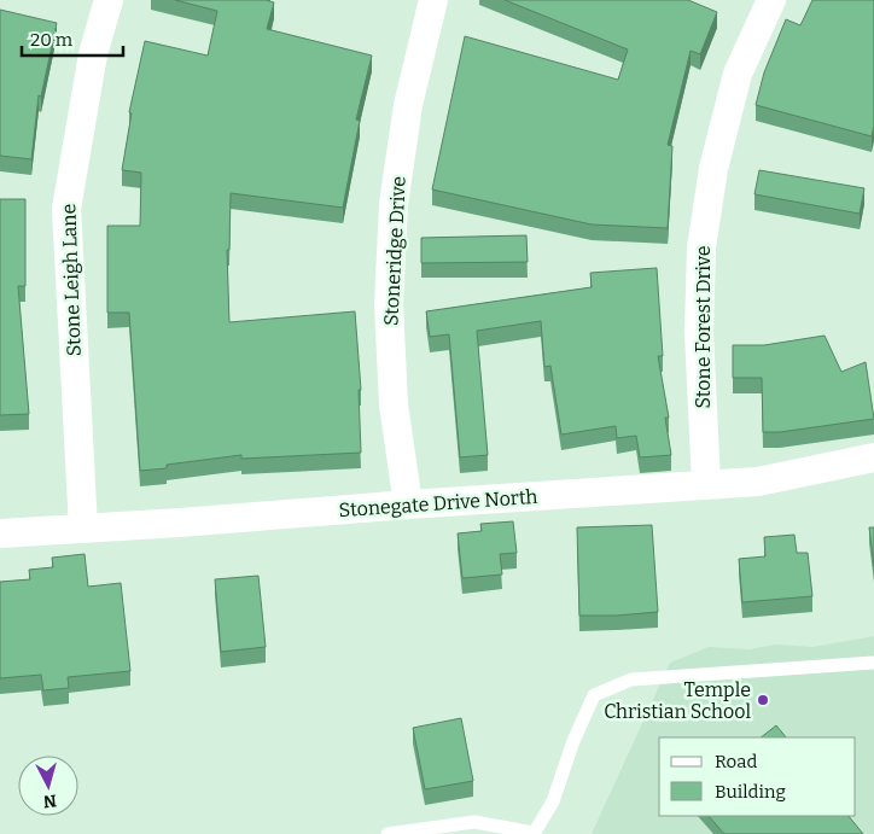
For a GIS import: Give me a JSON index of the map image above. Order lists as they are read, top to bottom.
{
  "streets": {
    "street": [
      "Stoneridge Drive",
      "Stone Leigh Lane",
      "Stone Forest Drive",
      "Stonegate Drive North"
    ]
  },
  "crossings": [
    ["Stoneridge Drive", "Stonegate Drive North"],
    ["Stone Leigh Lane", "Stonegate Drive North"],
    ["Stone Forest Drive", "Stonegate Drive North"]
  ],
  "places": ["Temple Christian School"],
  "legend": ["Road", "Building"],
  "scale_bar": "20 m",
  "north": "bottom"
}
